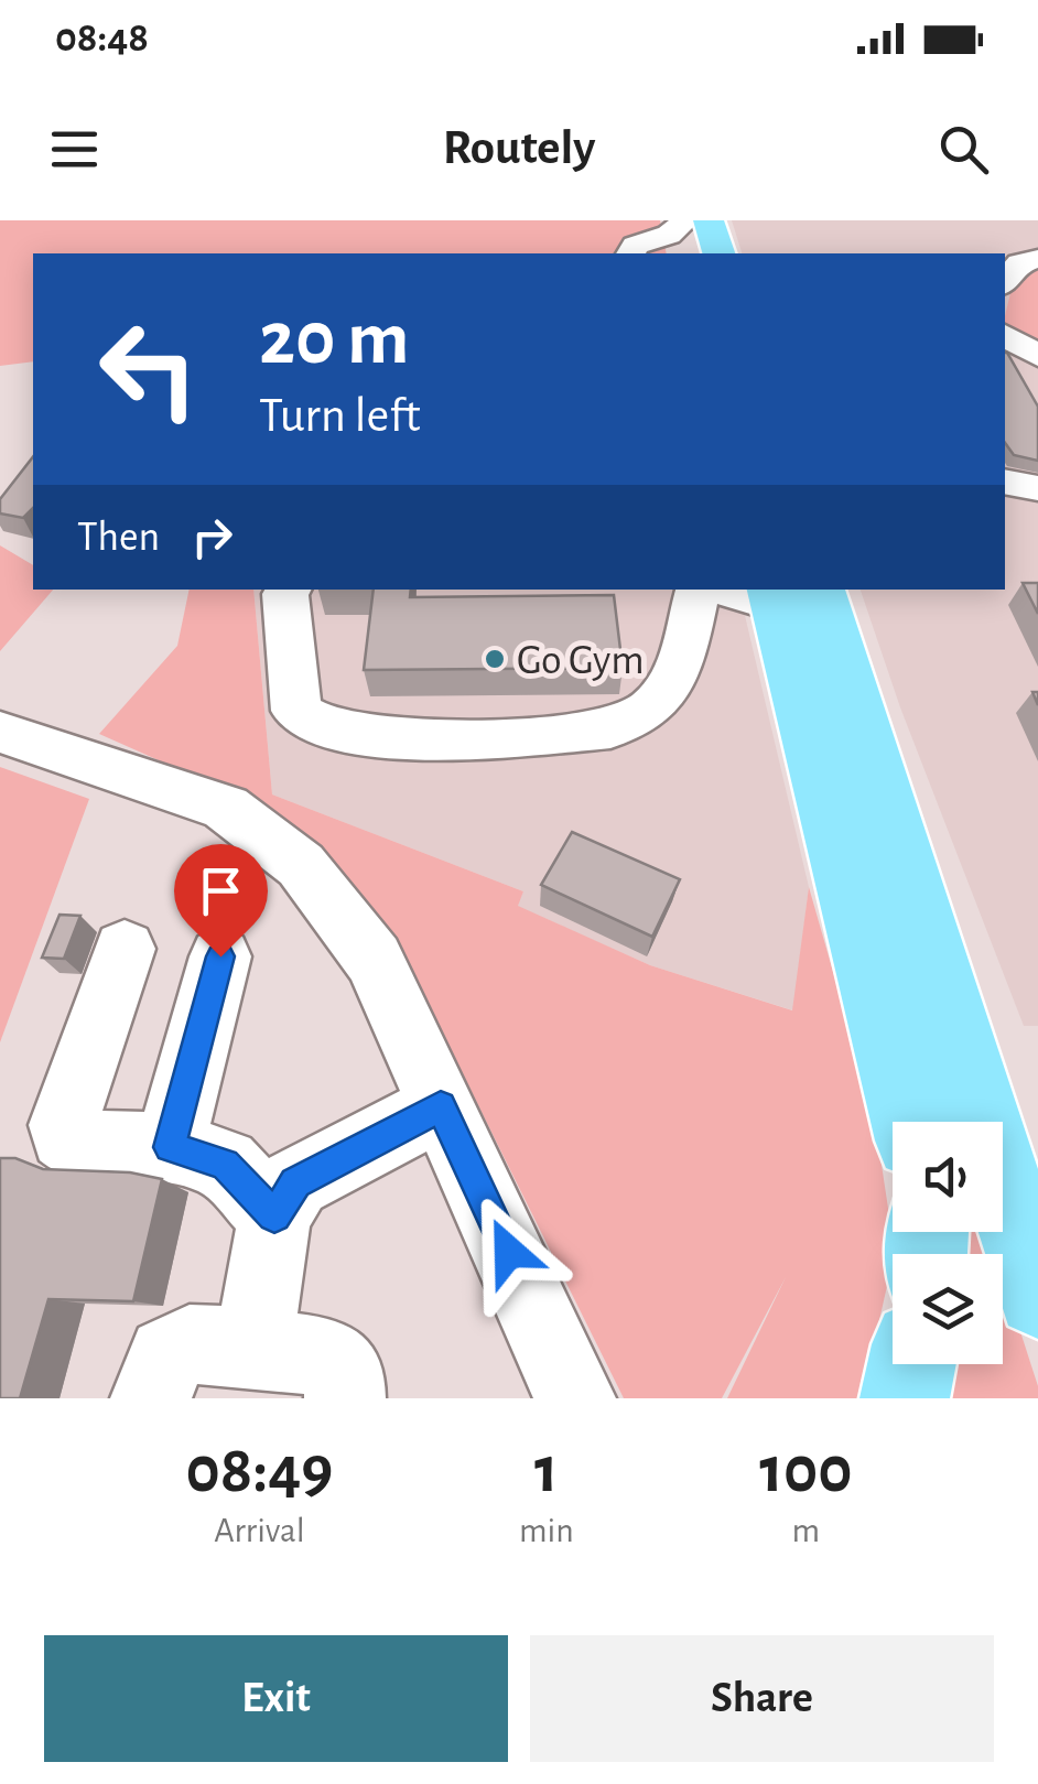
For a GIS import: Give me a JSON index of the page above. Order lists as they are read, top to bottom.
{
  "places": ["Go Gym"],
  "page": {
    "status": "08:48",
    "header": "Routely",
    "turn": ["20 m", "Turn left"],
    "then": "Then",
    "eta": [
      "08:49",
      "Arrival",
      "1",
      "min",
      "100",
      "m"
    ],
    "buttons": ["Exit", "Share"]
  }
}
